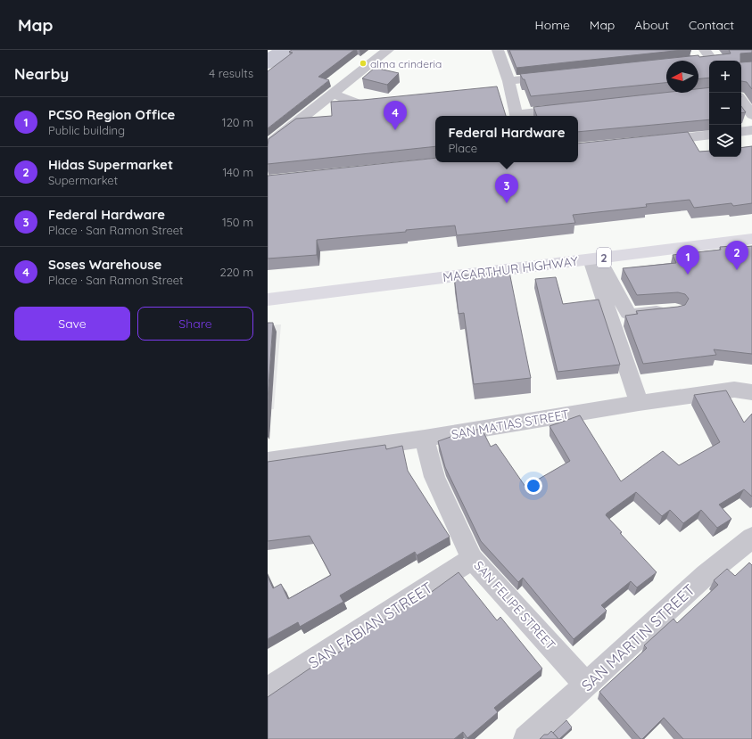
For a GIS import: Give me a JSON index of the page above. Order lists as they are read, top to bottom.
{
  "streets": {
    "highway": ["2", "MACARTHUR HIGHWAY"],
    "street": [
      "SAN MATIAS STREET",
      "SAN FELIPE STREET",
      "SAN FABIAN STREET",
      "SAN MARTIN STREET"
    ]
  },
  "crossings": [
    ["SAN MATIAS STREET", "SAN FELIPE STREET"],
    ["SAN FELIPE STREET", "SAN FABIAN STREET"],
    ["SAN FELIPE STREET", "SAN MARTIN STREET"]
  ],
  "places": ["alma crinderia"],
  "north": "left",
  "page": {
    "header": "Map",
    "nav": [
      "Home",
      "Map",
      "About",
      "Contact"
    ],
    "heading": ["Nearby", "4 results"],
    "map_buttons": ["+", "−"],
    "list": [
      {
        "mark": "1",
        "name": "PCSO Region Office",
        "note": "Public building",
        "value": "120 m"
      },
      {
        "mark": "2",
        "name": "Hidas Supermarket",
        "note": "Supermarket",
        "value": "140 m"
      },
      {
        "mark": "3",
        "name": "Federal Hardware",
        "note": "Place · San Ramon Street",
        "value": "150 m"
      },
      {
        "mark": "4",
        "name": "Soses Warehouse",
        "note": "Place · San Ramon Street",
        "value": "220 m"
      }
    ],
    "pins": [
      "4",
      "3",
      "2",
      "1"
    ],
    "popup": ["Federal Hardware", "Place"],
    "buttons": ["Save", "Share"]
  }
}
